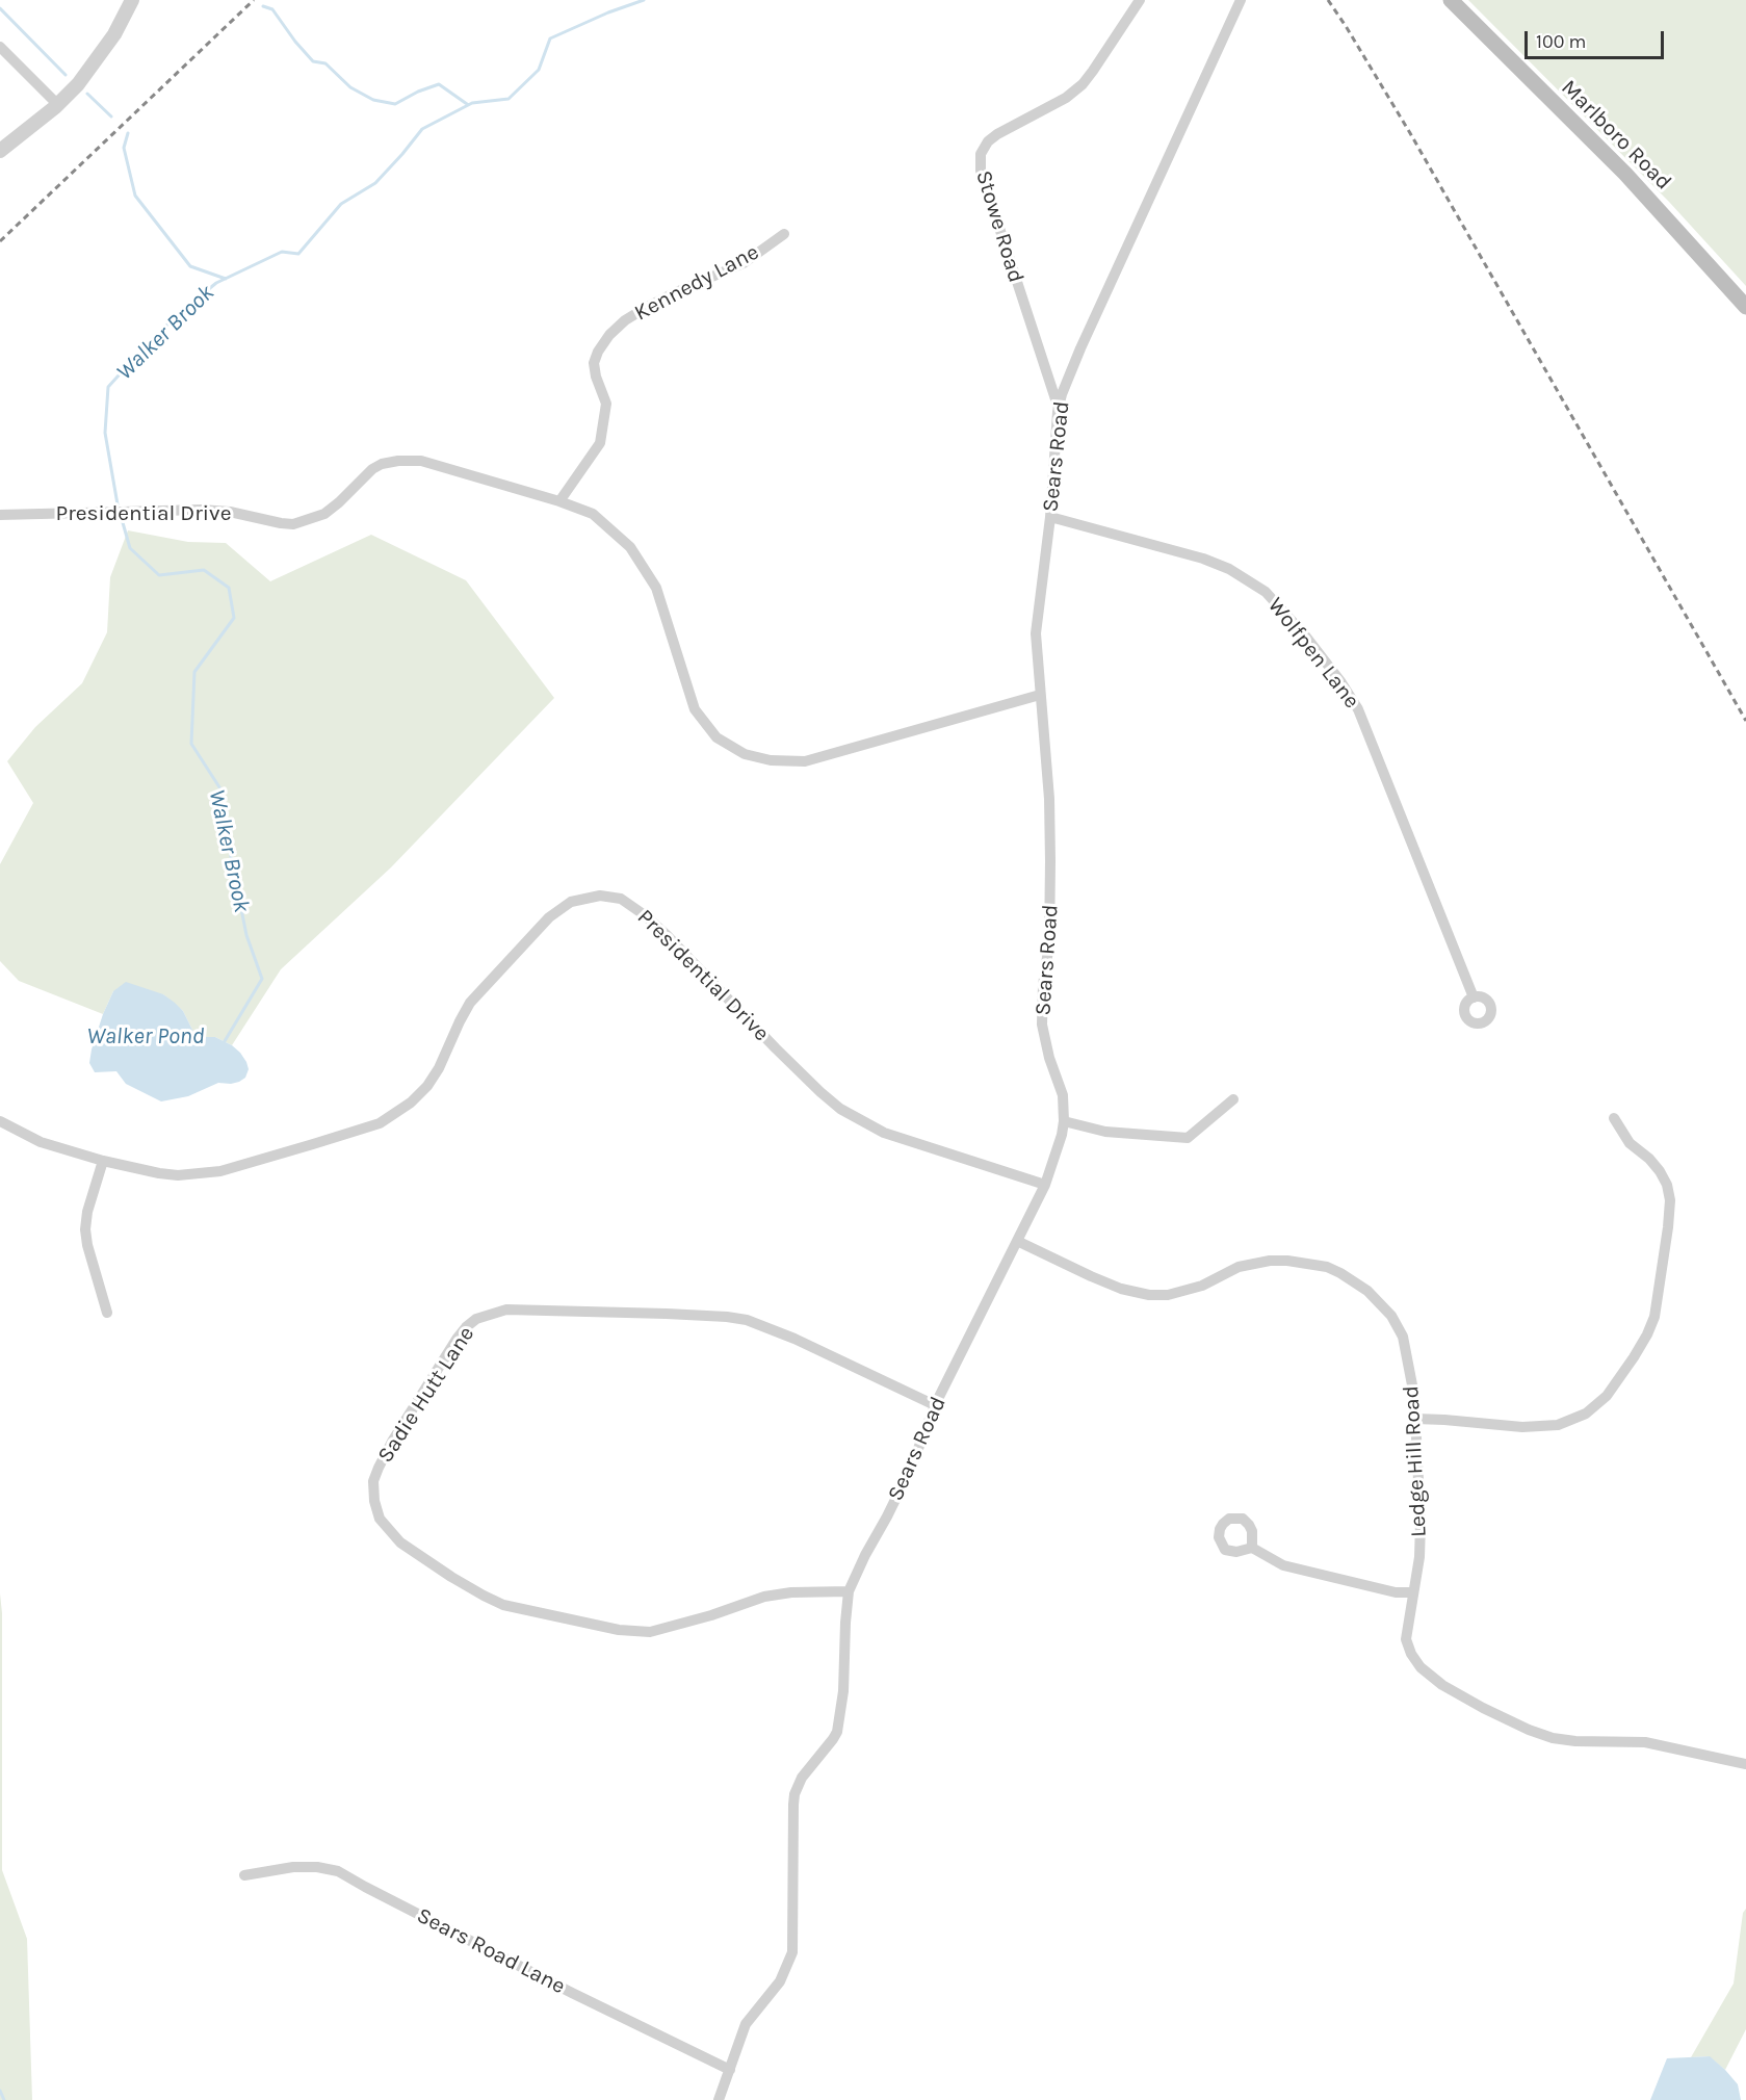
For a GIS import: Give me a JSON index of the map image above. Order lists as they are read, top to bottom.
{
  "streets": {
    "main road": ["Marlboro Road"],
    "street": [
      "Stowe Road",
      "Kennedy Lane",
      "Sears Road",
      "Presidential Drive",
      "Wolfpen Lane",
      "Sadie Hutt Lane",
      "Ledge Hill Road",
      "Sears Road Lane"
    ]
  },
  "crossings": [
    ["Stowe Road", "Sears Road"],
    ["Kennedy Lane", "Presidential Drive"],
    ["Sears Road", "Presidential Drive"],
    ["Sears Road", "Wolfpen Lane"],
    ["Sears Road", "Sadie Hutt Lane"],
    ["Sears Road", "Ledge Hill Road"],
    ["Sears Road", "Sears Road Lane"]
  ],
  "water": ["Walker Brook", "Walker Pond"],
  "scale_bar": "100 m"
}
